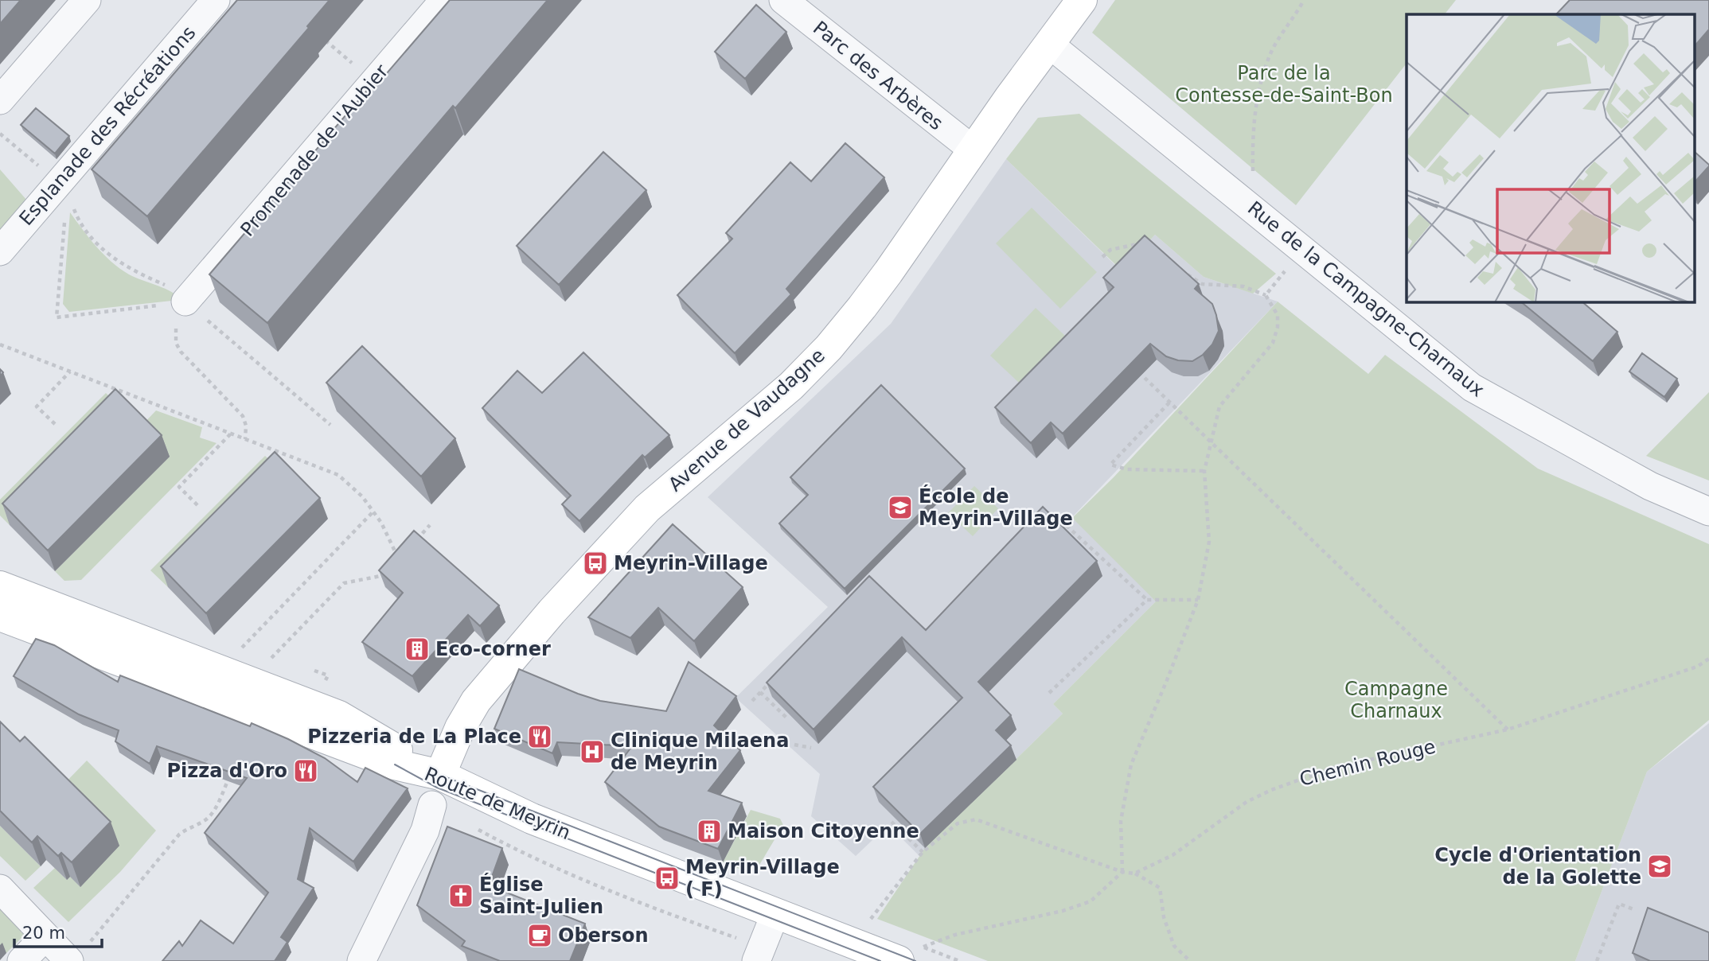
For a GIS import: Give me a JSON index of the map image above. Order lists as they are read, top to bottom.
{
  "streets": {
    "street": [
      "Parc des Arbères",
      "Esplanade des Récréations",
      "Promenade de l'Aubier",
      "Rue de la Campagne-Charnaux",
      "Avenue de Vaudagne",
      "Route de Meyrin"
    ],
    "path": ["Chemin Rouge"]
  },
  "crossings": [
    ["Parc des Arbères", "Avenue de Vaudagne"],
    ["Rue de la Campagne-Charnaux", "Avenue de Vaudagne"],
    ["Avenue de Vaudagne", "Route de Meyrin"]
  ],
  "parks": ["Parc de la Contesse-de-Saint-Bon", "Campagne Charnaux"],
  "places": {
    "school or university": ["École de Meyrin-Village", "Cycle d'Orientation de la Golette"],
    "bus stop": ["Meyrin-Village", "Meyrin-Village ( F)"],
    "building": ["Eco-corner", "Maison Citoyenne"],
    "restaurant": ["Pizzeria de La Place", "Pizza d'Oro"],
    "hospital": ["Clinique Milaena de Meyrin"],
    "church": ["Église Saint-Julien"],
    "cafe": ["Oberson"]
  },
  "scale_bar": "20 m"
}
